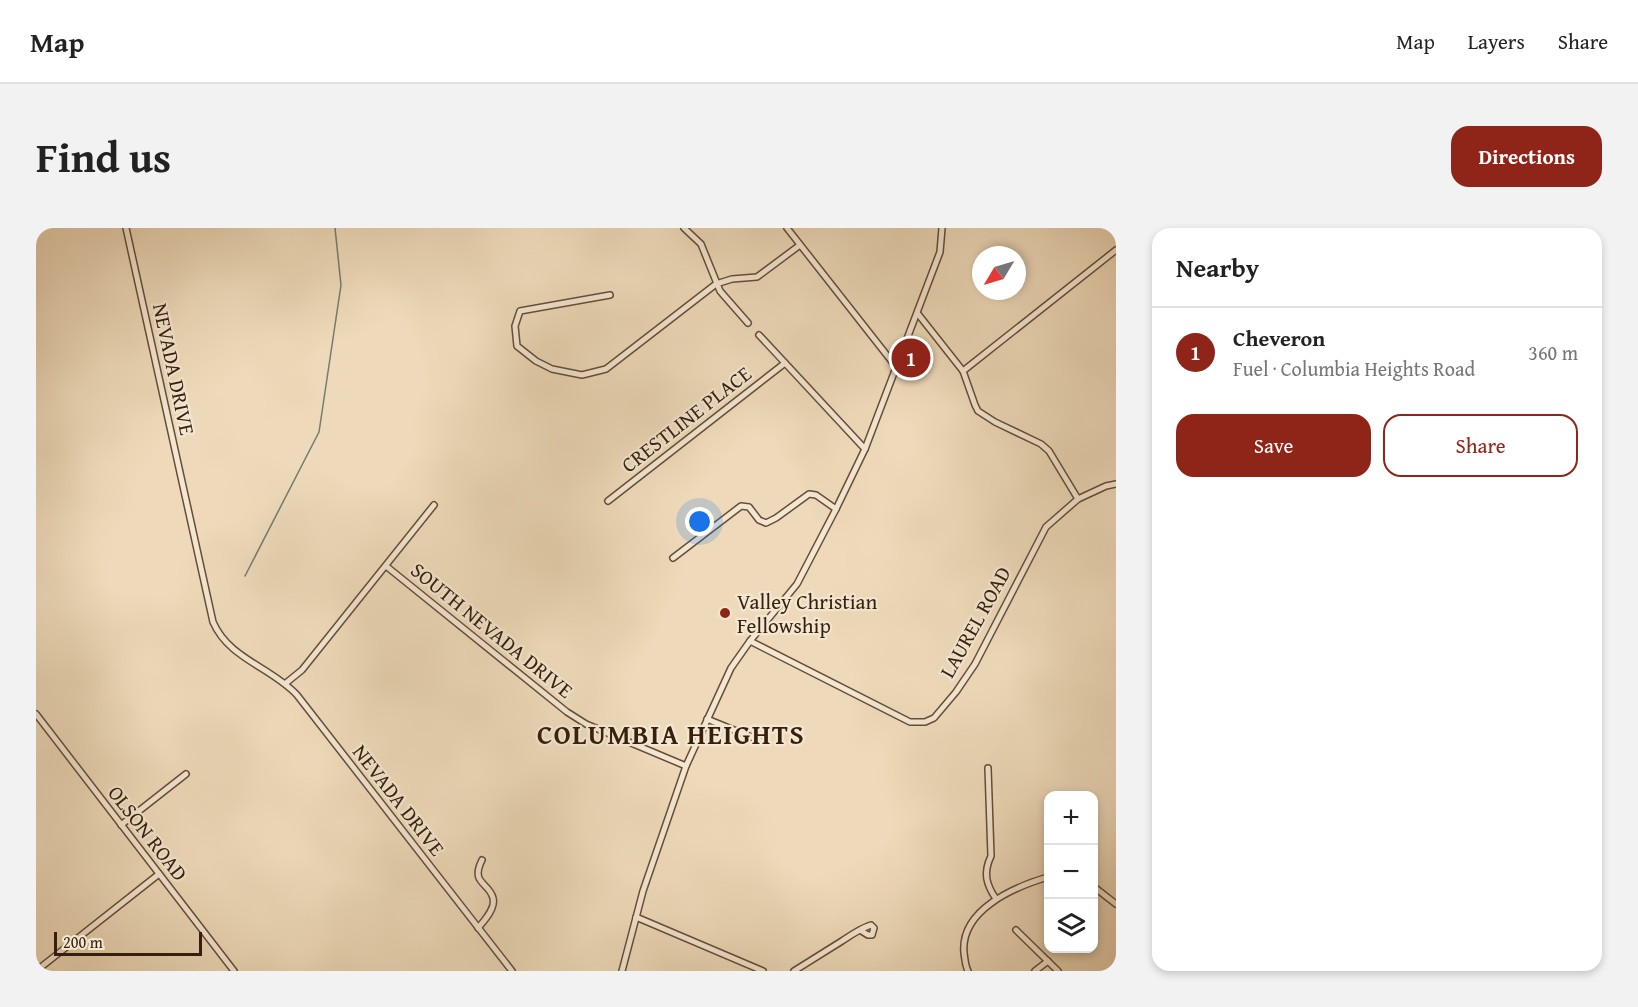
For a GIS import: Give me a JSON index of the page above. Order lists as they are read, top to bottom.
{
  "streets": {
    "street": [
      "NEVADA DRIVE",
      "CRESTLINE PLACE",
      "LAUREL ROAD",
      "SOUTH NEVADA DRIVE",
      "OLSON ROAD"
    ]
  },
  "crossings": [
    ["NEVADA DRIVE", "SOUTH NEVADA DRIVE"]
  ],
  "districts": ["COLUMBIA HEIGHTS"],
  "places": ["Valley Christian Fellowship"],
  "scale_bar": "200 m",
  "north": "bottom left",
  "page": {
    "header": "Map",
    "nav": ["Map", "Layers", "Share"],
    "title": "Find us",
    "buttons": [
      "Directions",
      ["Save", "Share"]
    ],
    "heading": "Nearby",
    "list": [
      {
        "mark": "1",
        "name": "Cheveron",
        "note": "Fuel · Columbia Heights Road",
        "value": "360 m"
      }
    ],
    "pins": "1",
    "map_buttons": ["+", "−"],
    "scale": "200 m"
  }
}
